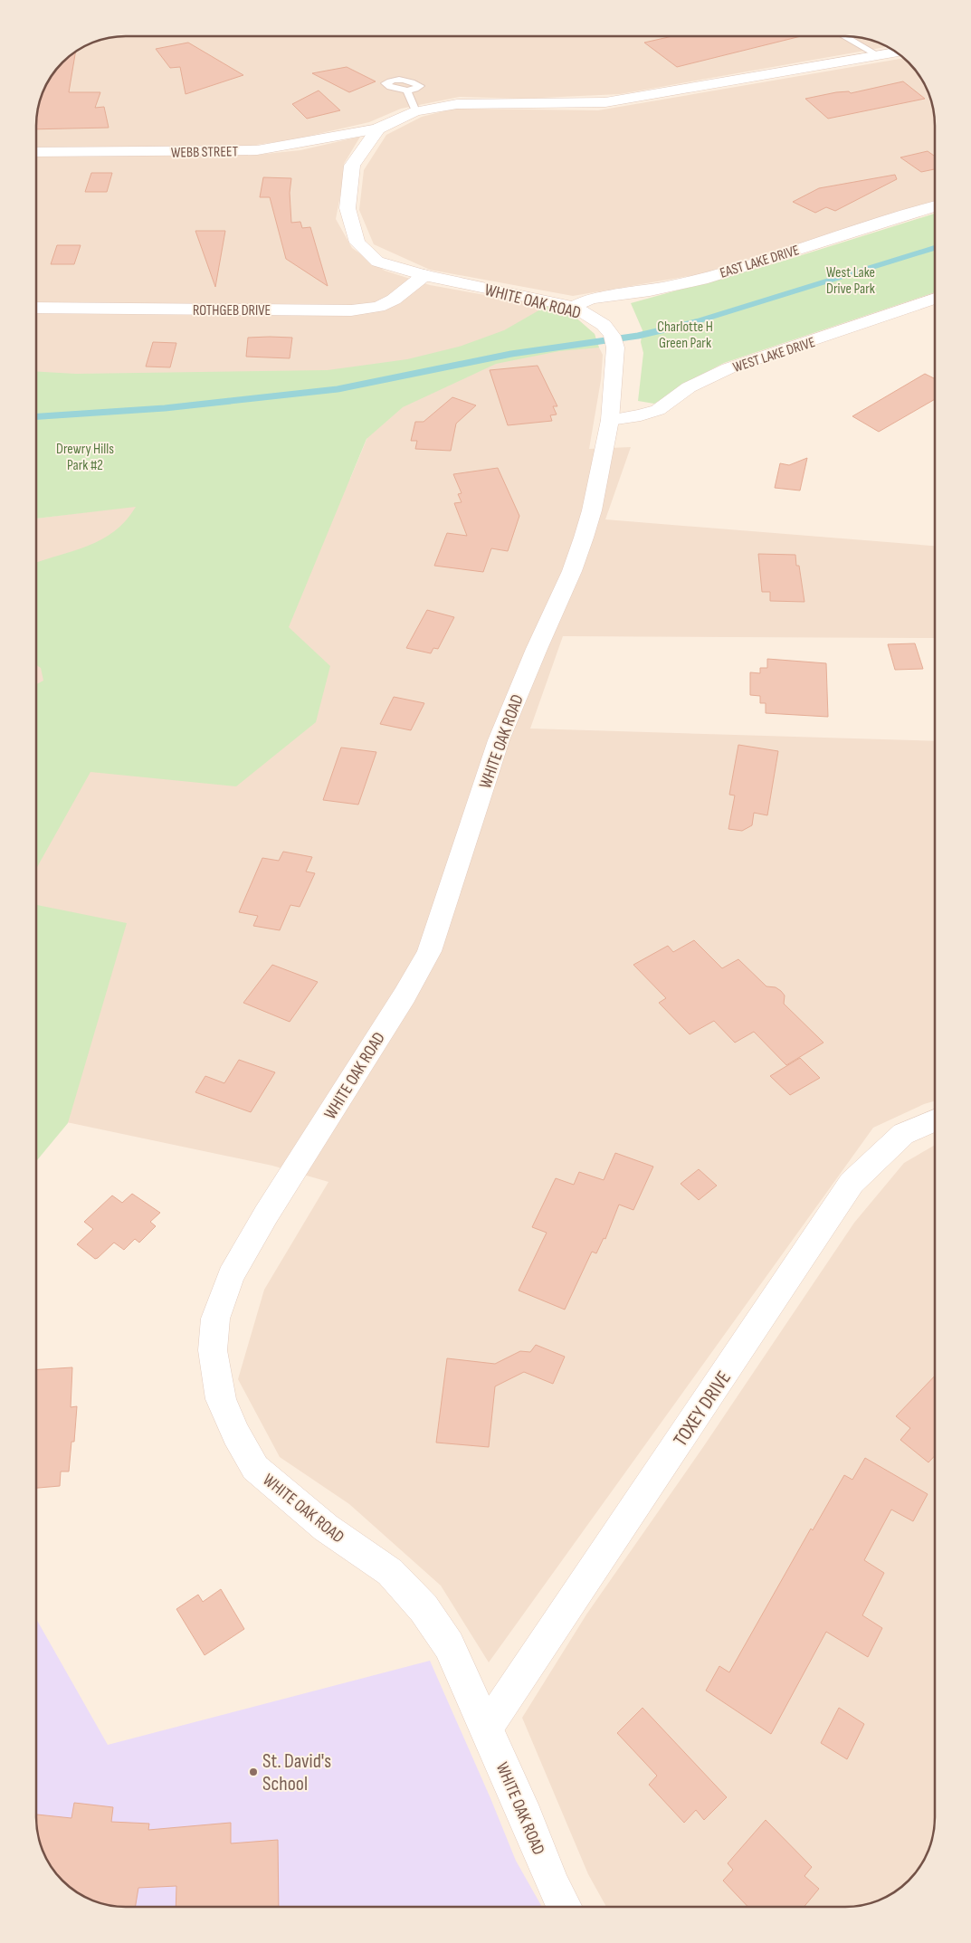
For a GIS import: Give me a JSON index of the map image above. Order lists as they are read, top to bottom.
{
  "streets": {
    "street": [
      "WEBB STREET",
      "EAST LAKE DRIVE",
      "WHITE OAK ROAD",
      "ROTHGEB DRIVE",
      "WEST LAKE DRIVE",
      "TOXEY DRIVE"
    ]
  },
  "crossings": [
    ["WEBB STREET", "WHITE OAK ROAD"],
    ["EAST LAKE DRIVE", "WHITE OAK ROAD"],
    ["WHITE OAK ROAD", "ROTHGEB DRIVE"],
    ["WHITE OAK ROAD", "WEST LAKE DRIVE"],
    ["WHITE OAK ROAD", "TOXEY DRIVE"]
  ],
  "parks": ["West Lake Drive Park", "Charlotte H Green Park", "Drewry Hills Park #2"],
  "places": ["St. David's School"]
}
